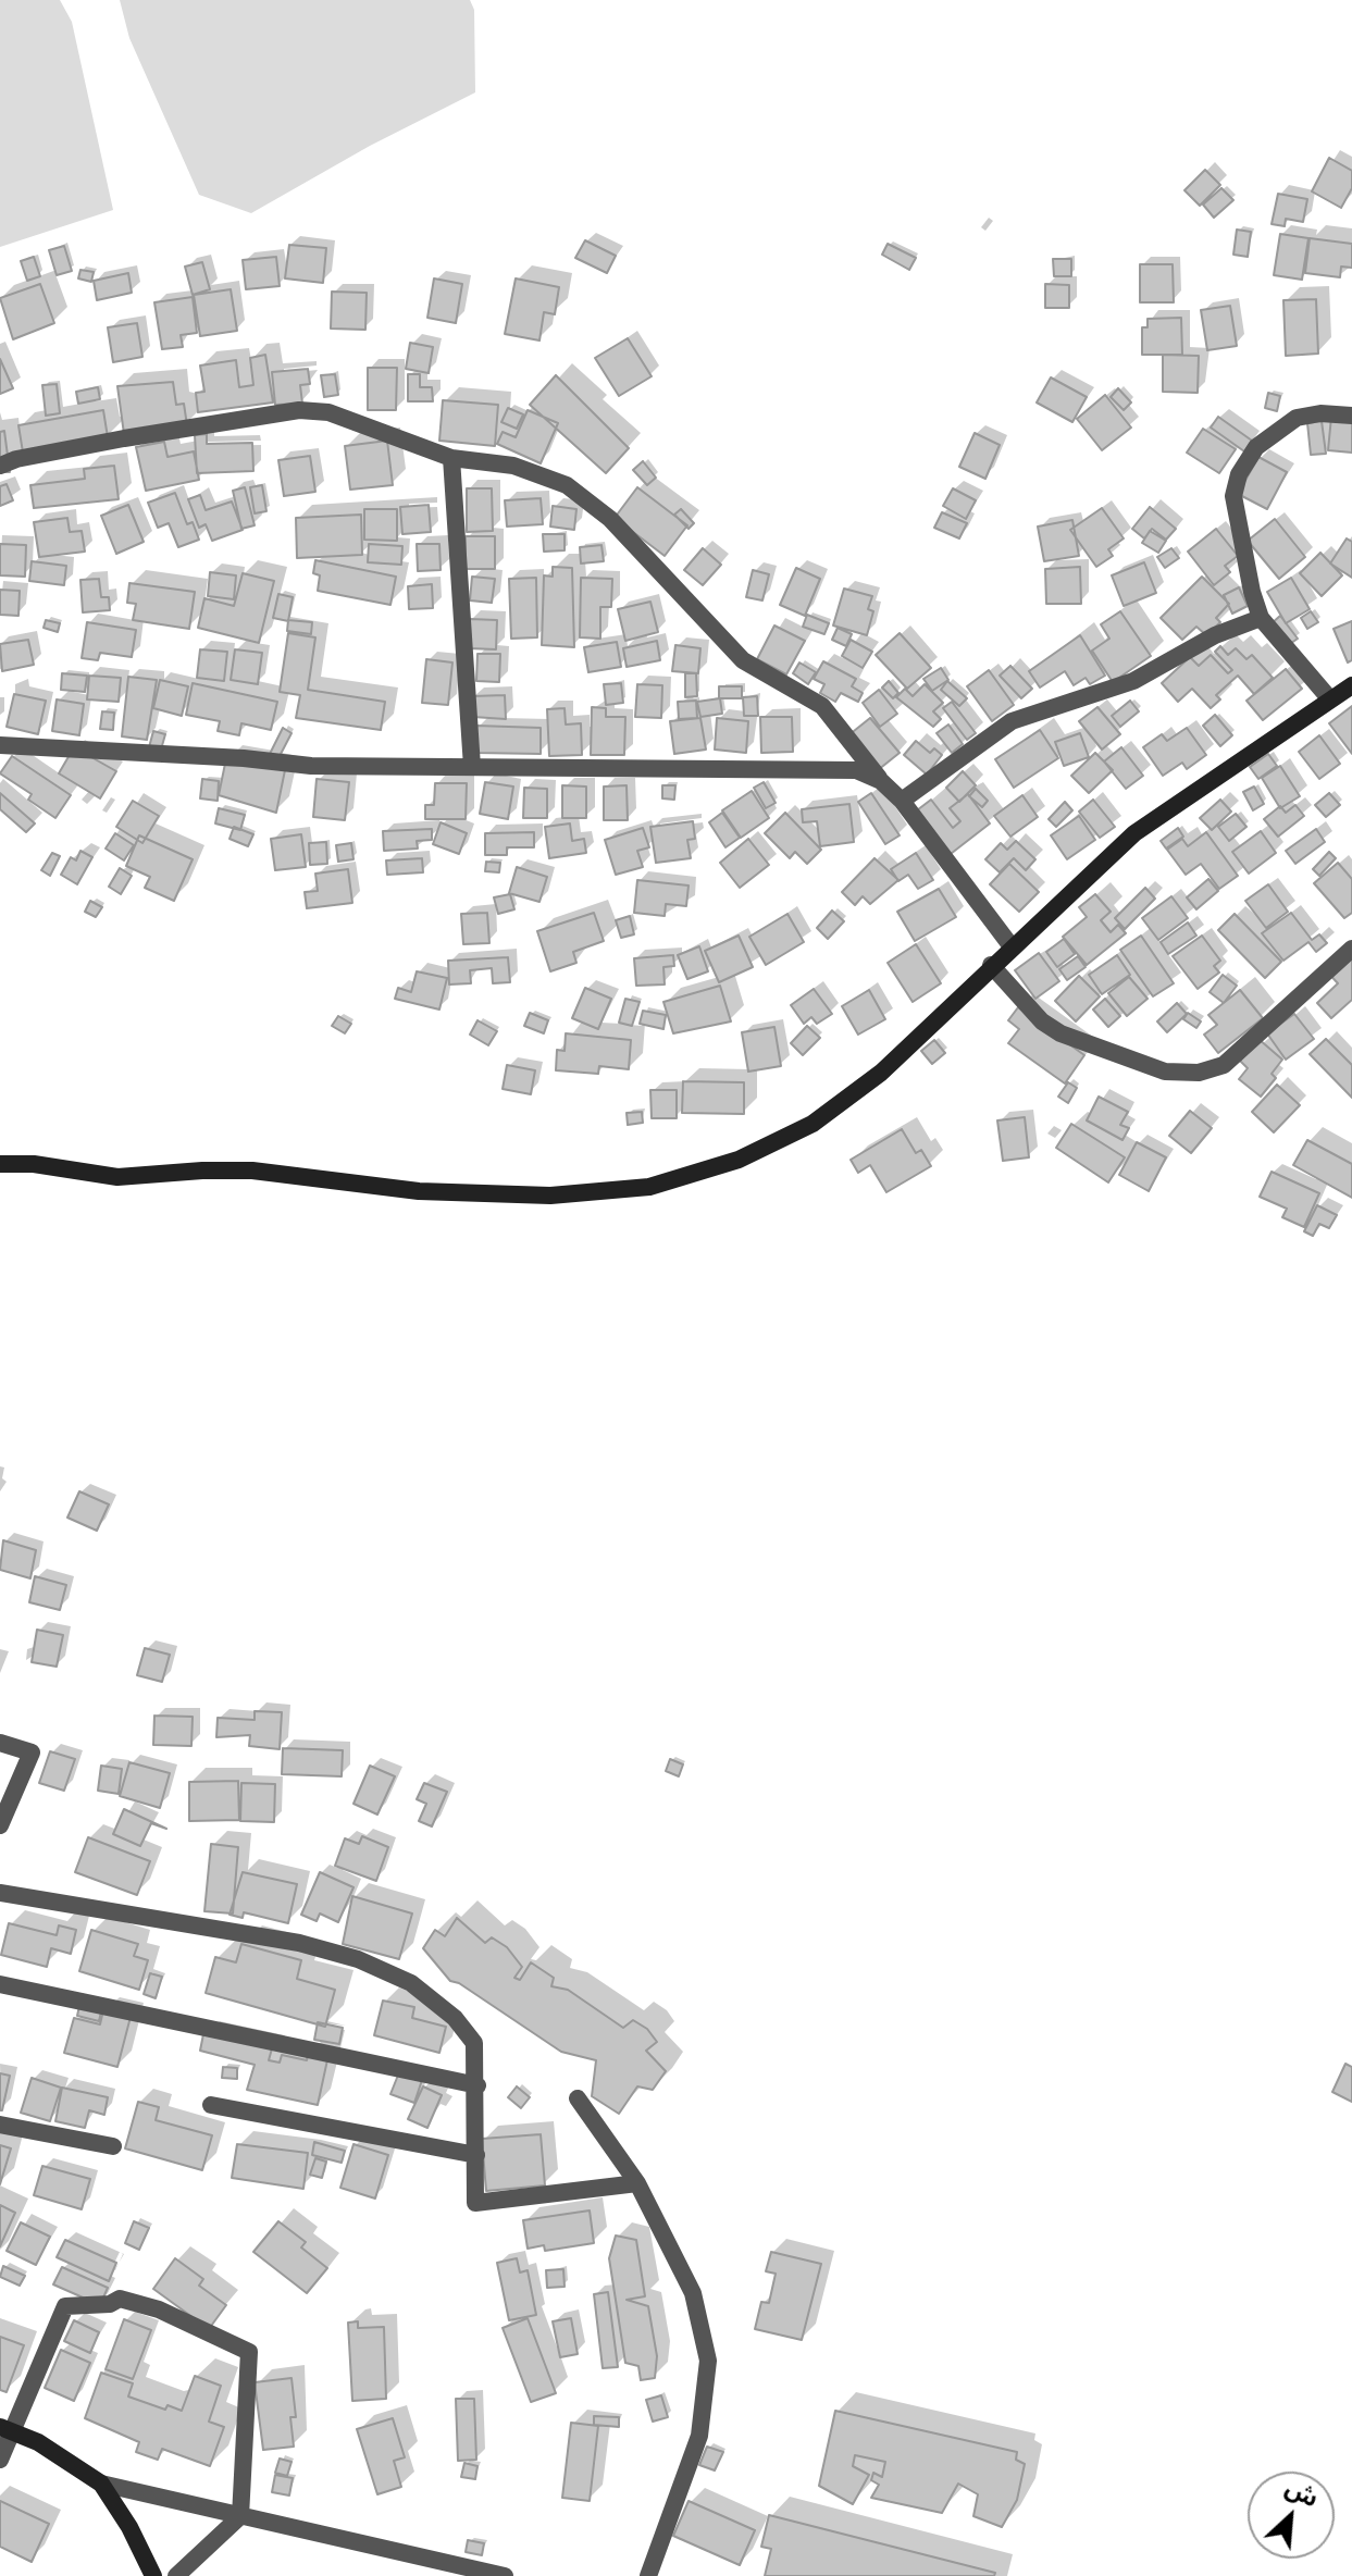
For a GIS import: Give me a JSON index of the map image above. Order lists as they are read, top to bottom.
{
  "north": "top right"
}
